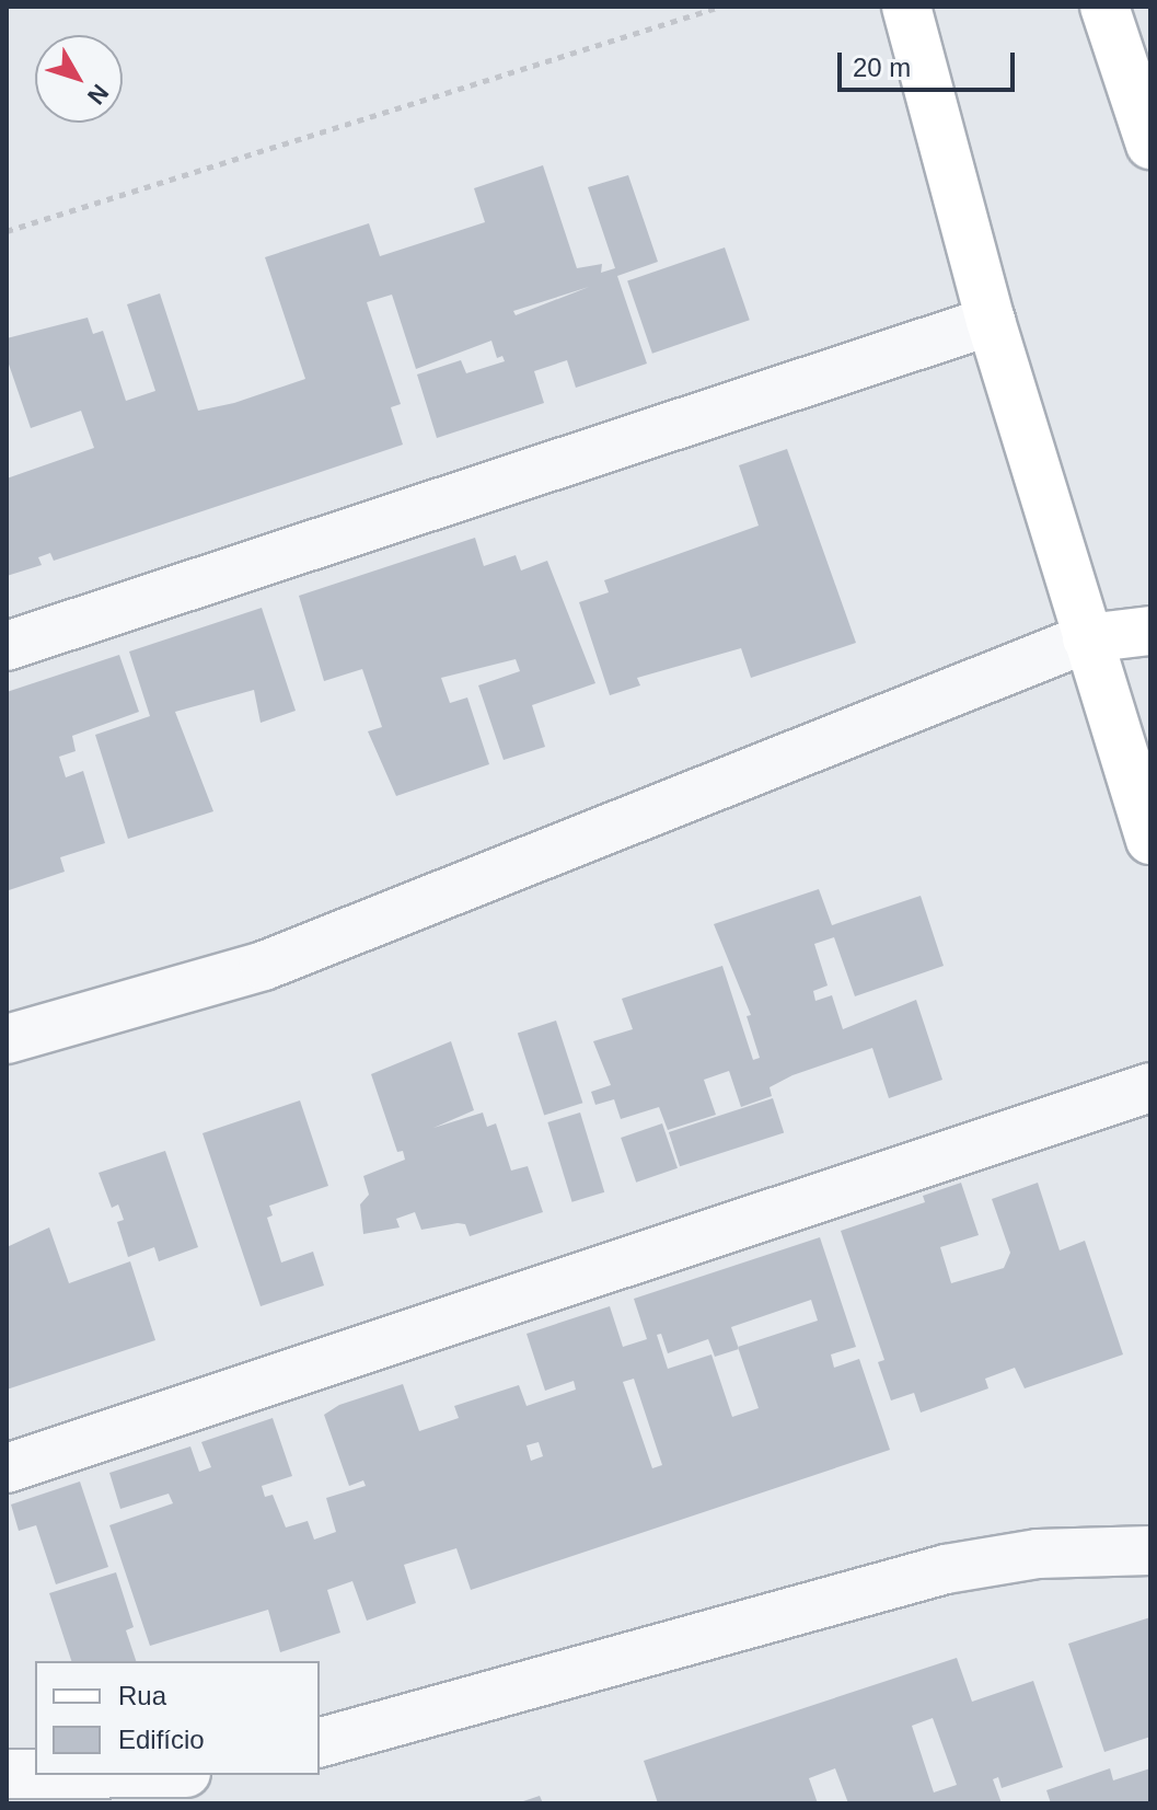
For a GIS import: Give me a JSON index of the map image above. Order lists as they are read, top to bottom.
{
  "legend": ["Rua", "Edifício"],
  "scale_bar": "20 m",
  "north": "bottom right"
}
